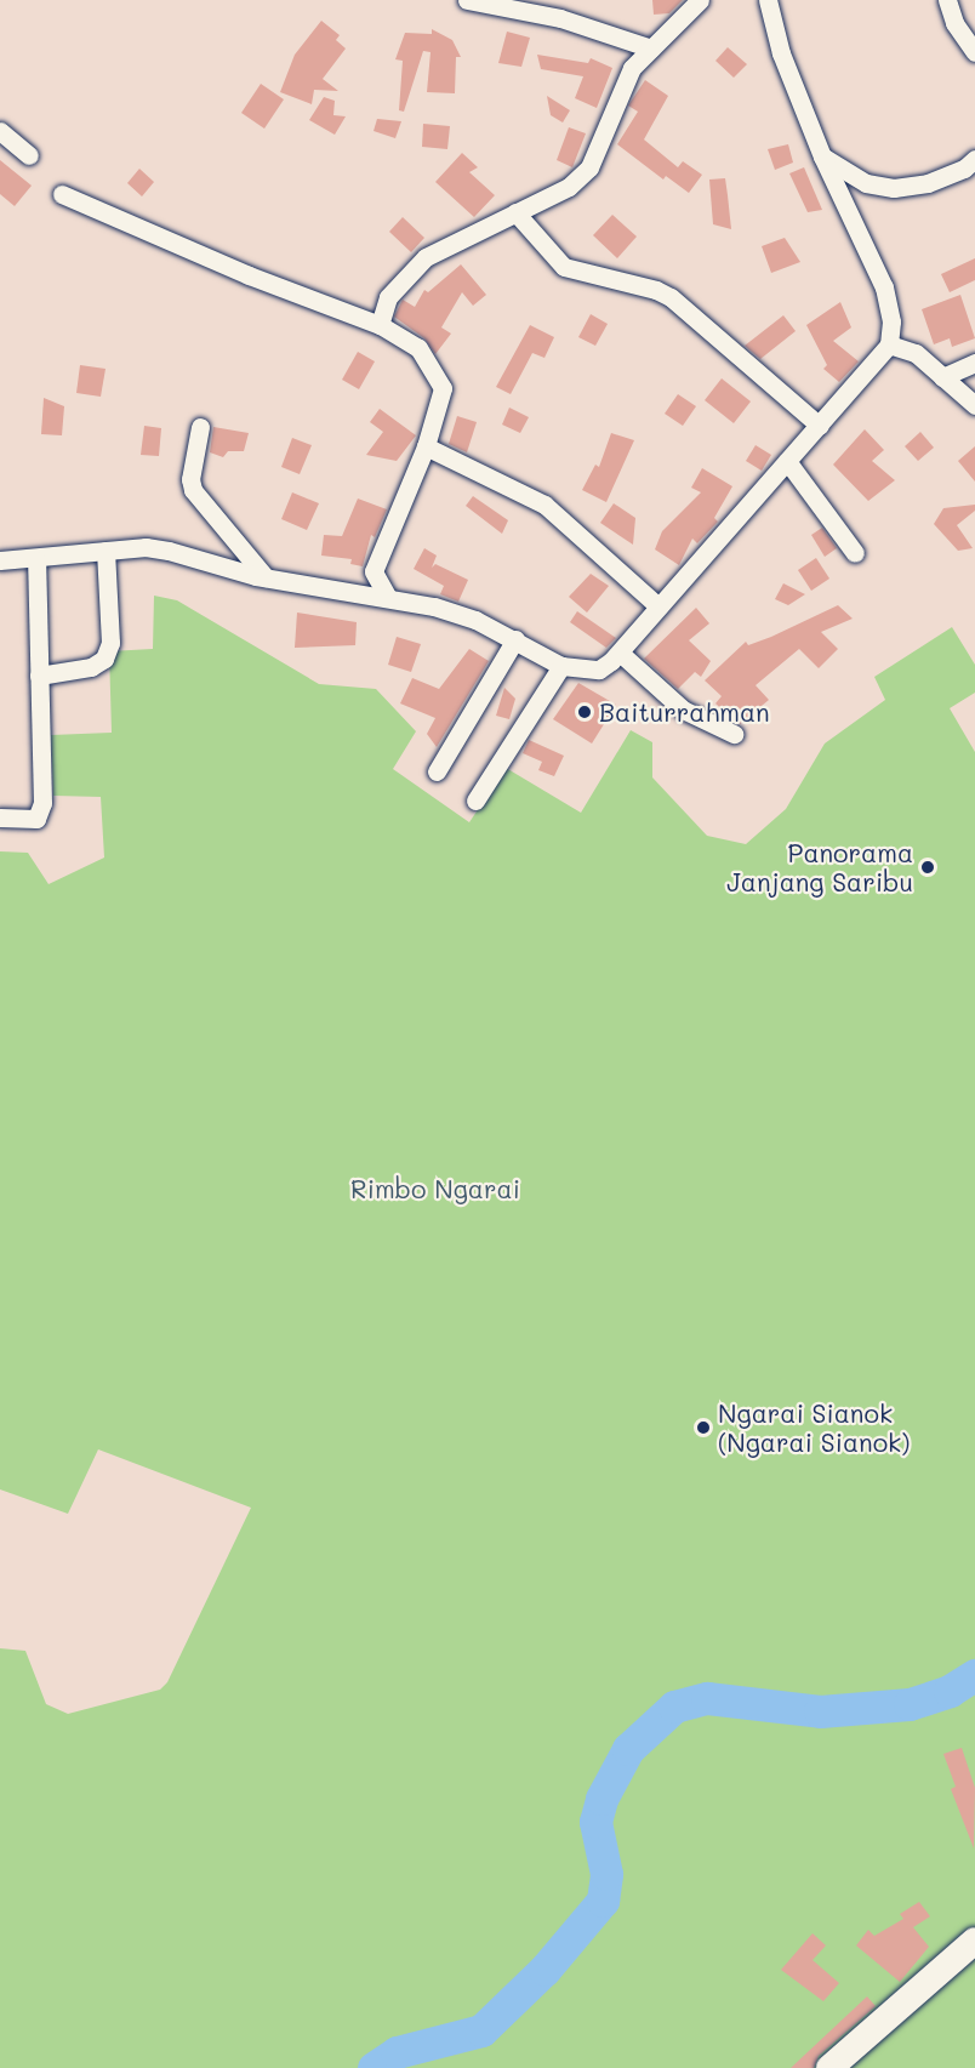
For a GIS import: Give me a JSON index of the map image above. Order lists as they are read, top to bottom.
{
  "parks": ["Rimbo Ngarai"],
  "places": ["Baiturrahman", "Panorama Janjang Saribu", "Ngarai Sianok (Ngarai Sianok)"]
}
